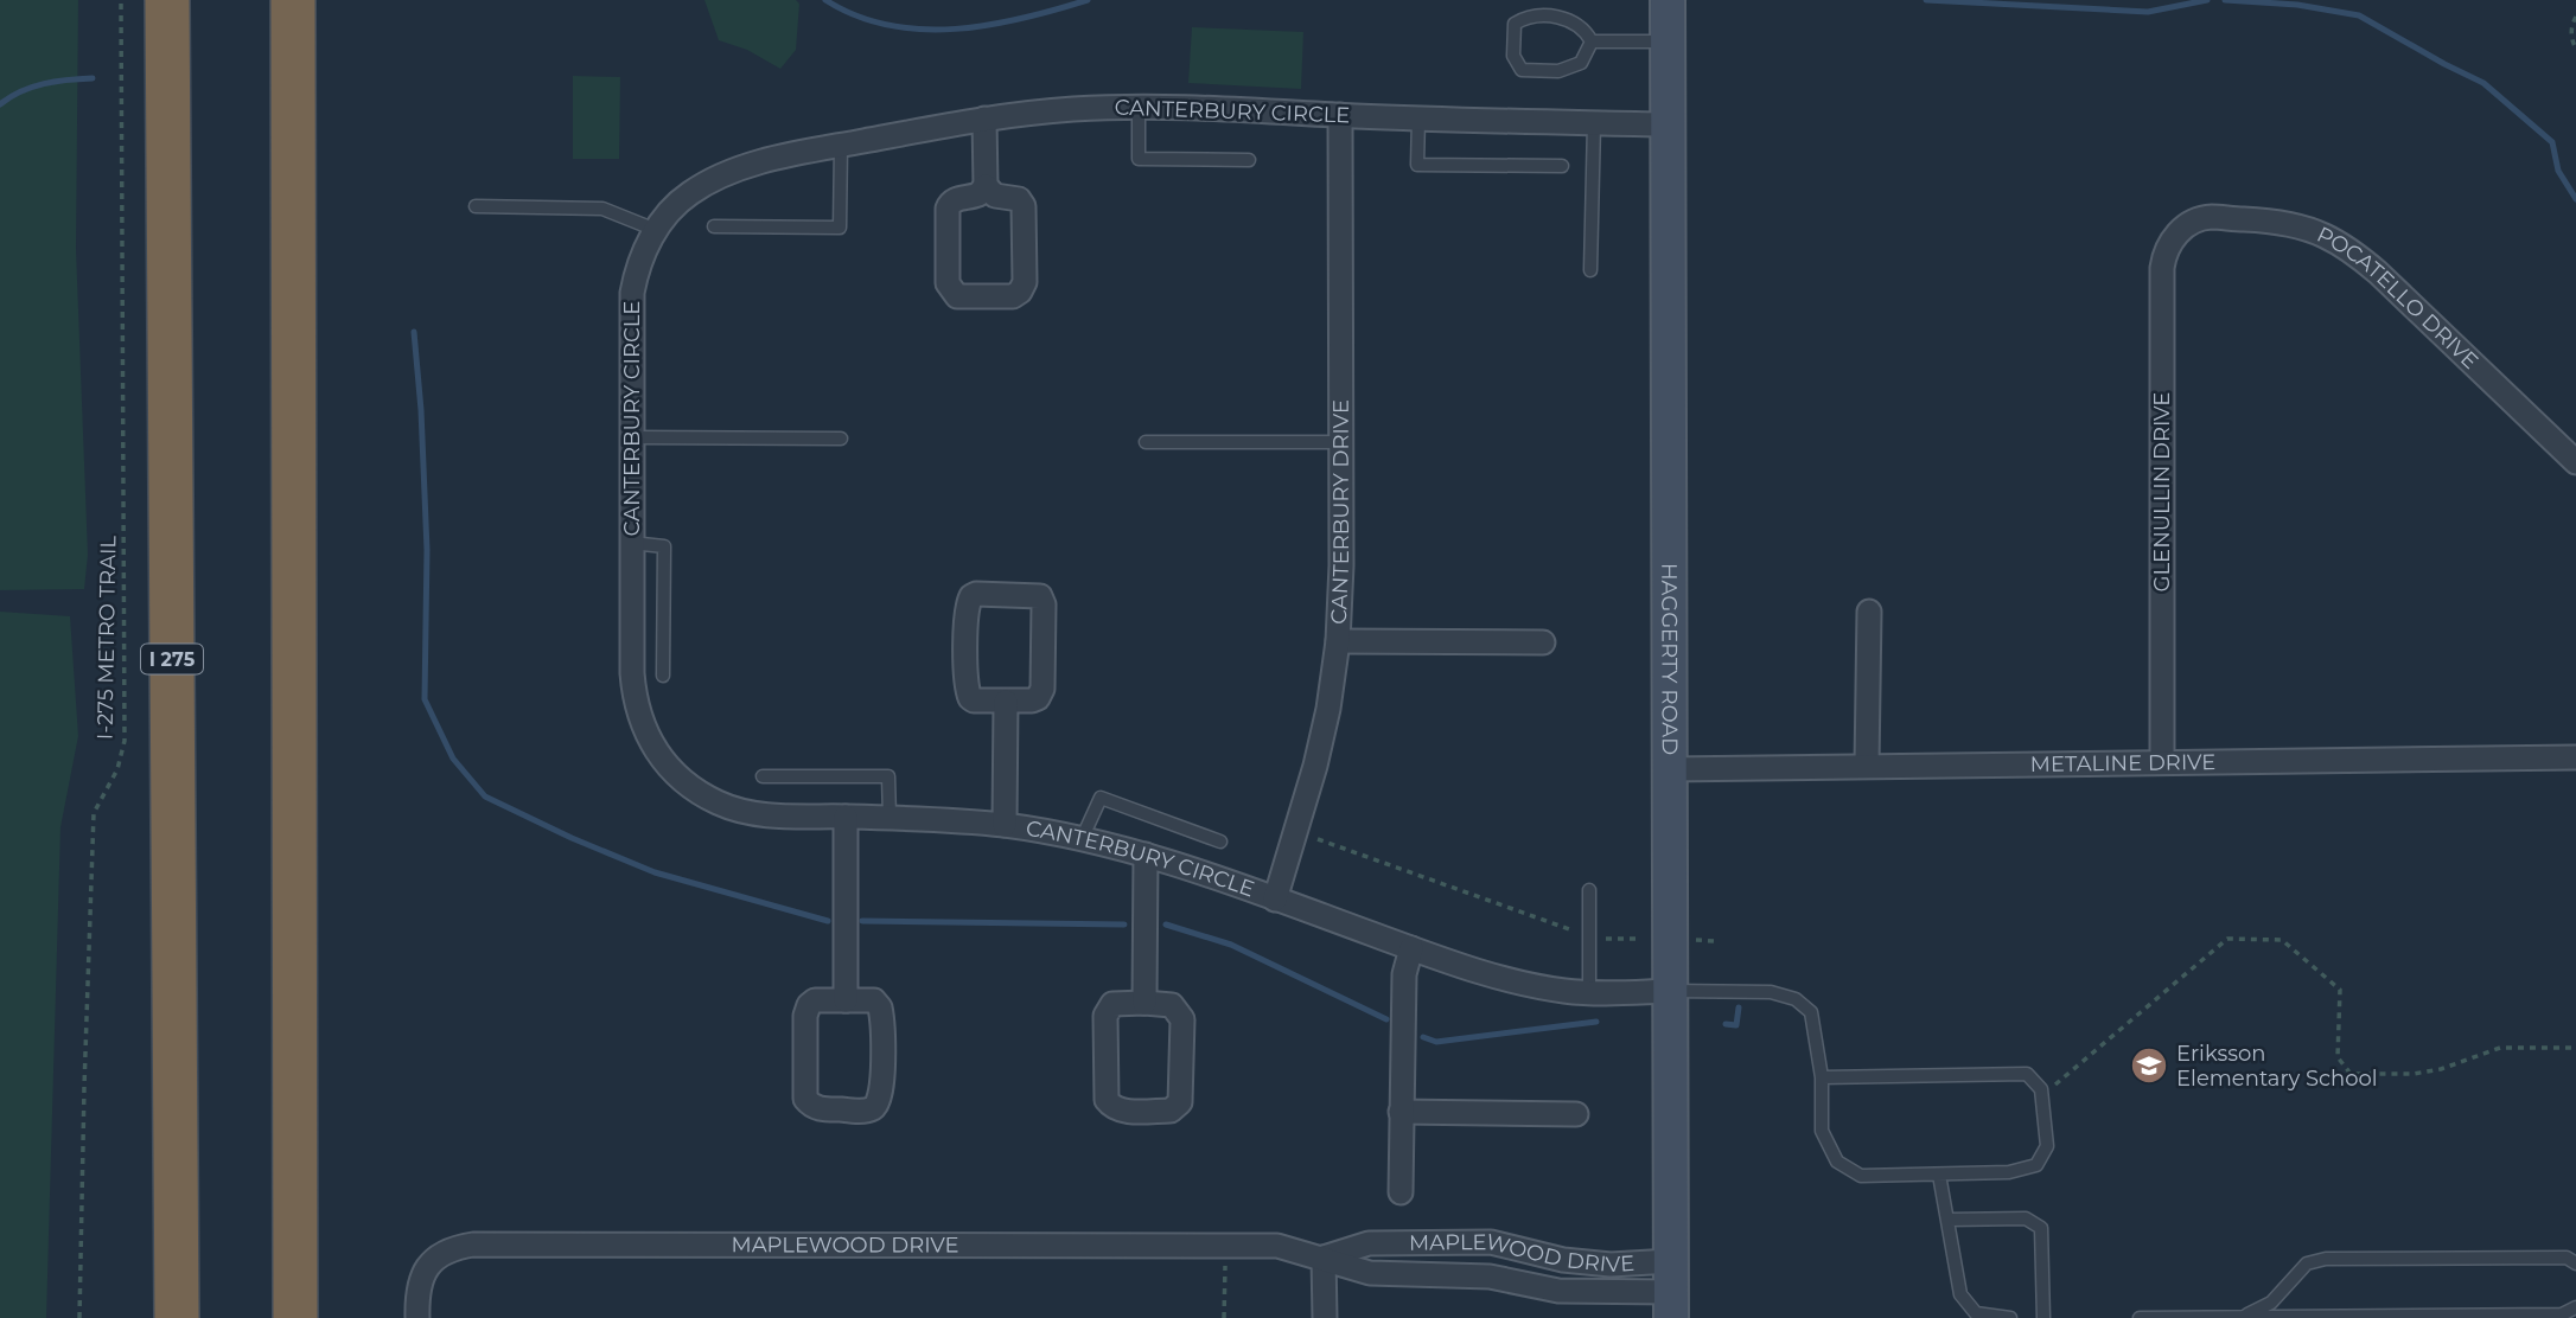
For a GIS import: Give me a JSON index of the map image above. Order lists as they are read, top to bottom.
{
  "streets": {
    "highway": ["I 275"],
    "main road": ["HAGGERTY ROAD"],
    "street": [
      "CANTERBURY CIRCLE",
      "POCATELLO DRIVE",
      "GLENULLIN DRIVE",
      "CANTERBURY DRIVE",
      "METALINE DRIVE",
      "MAPLEWOOD DRIVE"
    ],
    "path": ["I-275 METRO TRAIL"]
  },
  "crossings": [
    ["CANTERBURY CIRCLE", "CANTERBURY DRIVE"],
    ["CANTERBURY CIRCLE", "HAGGERTY ROAD"],
    ["POCATELLO DRIVE", "GLENULLIN DRIVE"],
    ["GLENULLIN DRIVE", "METALINE DRIVE"],
    ["HAGGERTY ROAD", "METALINE DRIVE"],
    ["HAGGERTY ROAD", "MAPLEWOOD DRIVE"]
  ],
  "places": {
    "school or university": ["Eriksson Elementary School"]
  }
}
